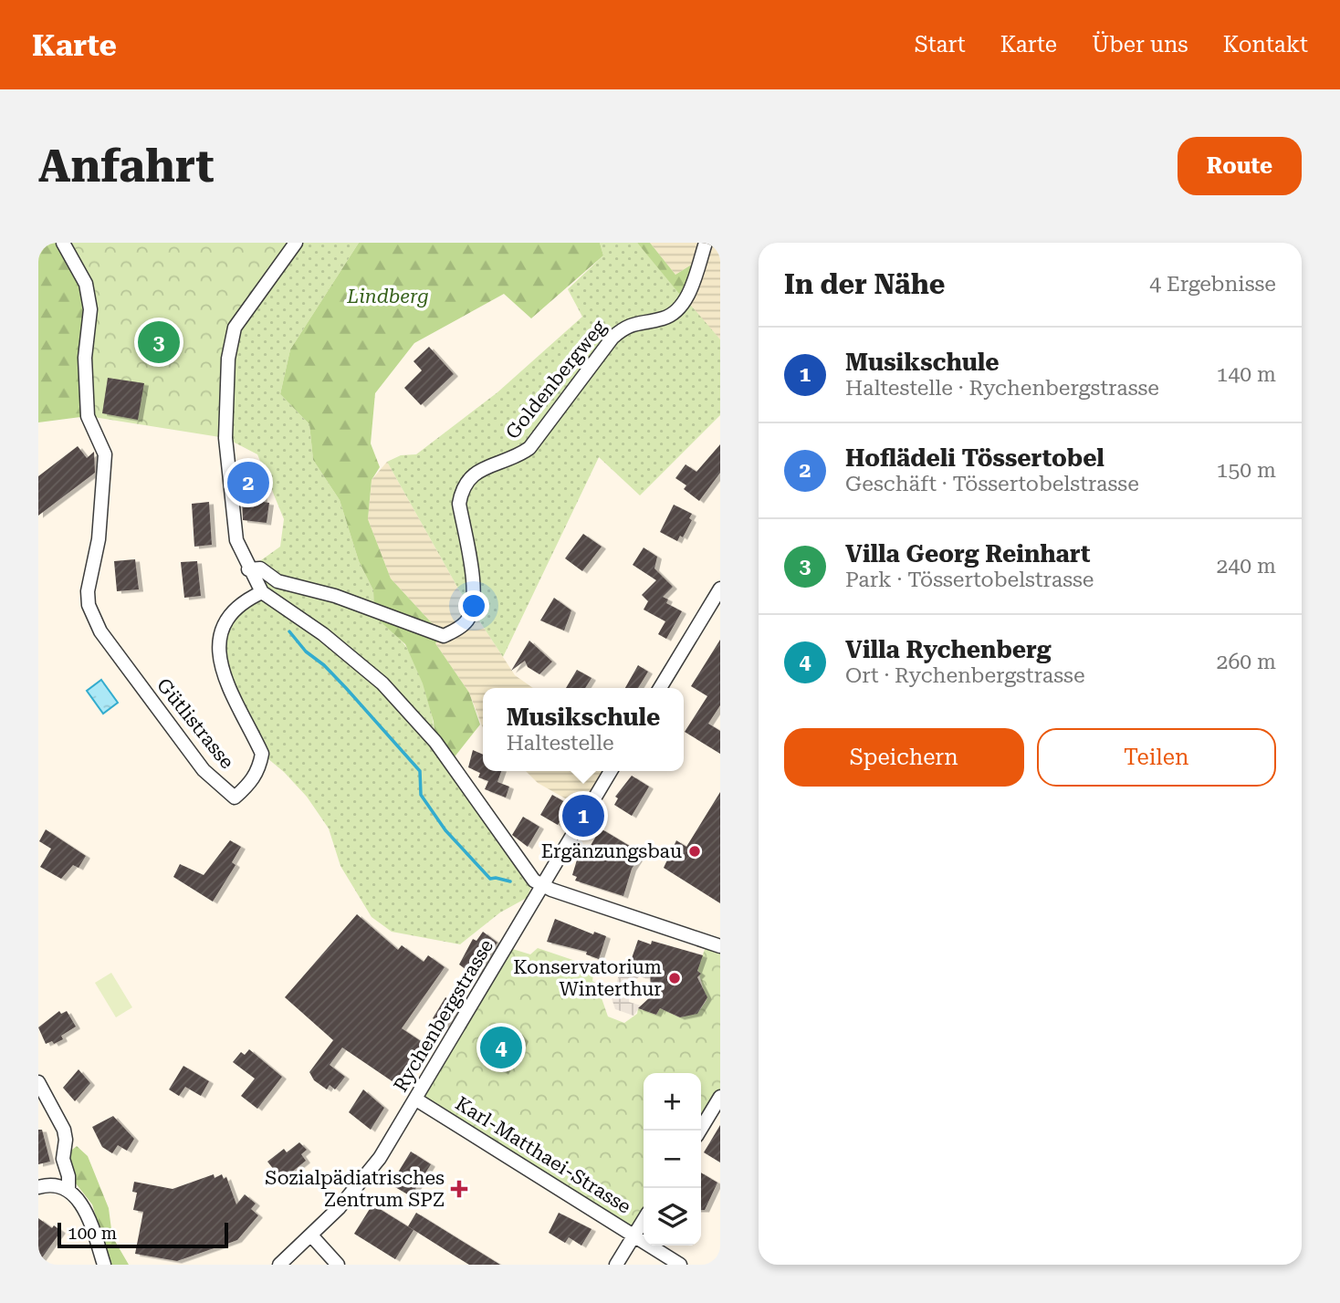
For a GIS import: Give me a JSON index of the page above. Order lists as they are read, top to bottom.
{
  "streets": {
    "street": [
      "Goldenbergweg",
      "Gütlistrasse",
      "Rychenbergstrasse",
      "Karl-Matthaei-Strasse"
    ]
  },
  "crossings": [
    ["Rychenbergstrasse", "Karl-Matthaei-Strasse"]
  ],
  "parks": ["Lindberg"],
  "places": {
    "other": ["Ergänzungsbau", "Konservatorium Winterthur"],
    "health": ["Sozialpädiatrisches Zentrum SPZ"]
  },
  "scale_bar": "100 m",
  "page": {
    "header": "Karte",
    "nav": [
      "Start",
      "Karte",
      "Über uns",
      "Kontakt"
    ],
    "buttons": [
      "Route",
      ["Speichern", "Teilen"]
    ],
    "title": "Anfahrt",
    "heading": ["In der Nähe", "4 Ergebnisse"],
    "pins": [
      "3",
      "2",
      "1",
      "4"
    ],
    "list": [
      {
        "mark": "1",
        "name": "Musikschule",
        "note": "Haltestelle · Rychenbergstrasse",
        "value": "140 m"
      },
      {
        "mark": "2",
        "name": "Hoflädeli Tössertobel",
        "note": "Geschäft · Tössertobelstrasse",
        "value": "150 m"
      },
      {
        "mark": "3",
        "name": "Villa Georg Reinhart",
        "note": "Park · Tössertobelstrasse",
        "value": "240 m"
      },
      {
        "mark": "4",
        "name": "Villa Rychenberg",
        "note": "Ort · Rychenbergstrasse",
        "value": "260 m"
      }
    ],
    "popup": ["Musikschule", "Haltestelle"],
    "map_buttons": ["+", "−"],
    "scale": "100 m"
  }
}
